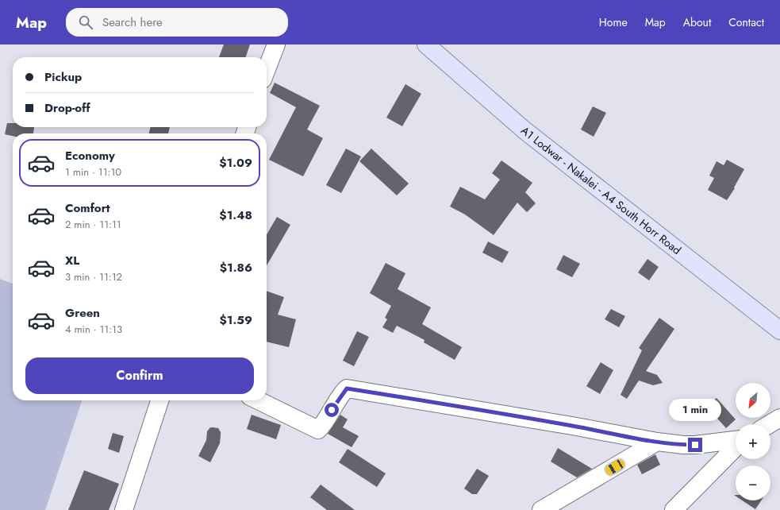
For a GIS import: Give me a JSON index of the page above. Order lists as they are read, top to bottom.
{
  "streets": {
    "main road": ["A1 Lodwar - Nakalei - A4 South Horr Road"]
  },
  "north": "bottom left",
  "page": {
    "header": "Map",
    "search": "Search here",
    "nav": [
      "Home",
      "Map",
      "About",
      "Contact"
    ],
    "banner": ["Pickup", "Drop-off"],
    "list": [
      {
        "name": "Economy",
        "note": "1 min · 11:10",
        "value": "$1.09"
      },
      {
        "name": "Comfort",
        "note": "2 min · 11:11",
        "value": "$1.48"
      },
      {
        "name": "XL",
        "note": "3 min · 11:12",
        "value": "$1.86"
      },
      {
        "name": "Green",
        "note": "4 min · 11:13",
        "value": "$1.59"
      }
    ],
    "buttons": "Confirm",
    "map_buttons": ["+", "−"],
    "bubble": "1 min"
  }
}
